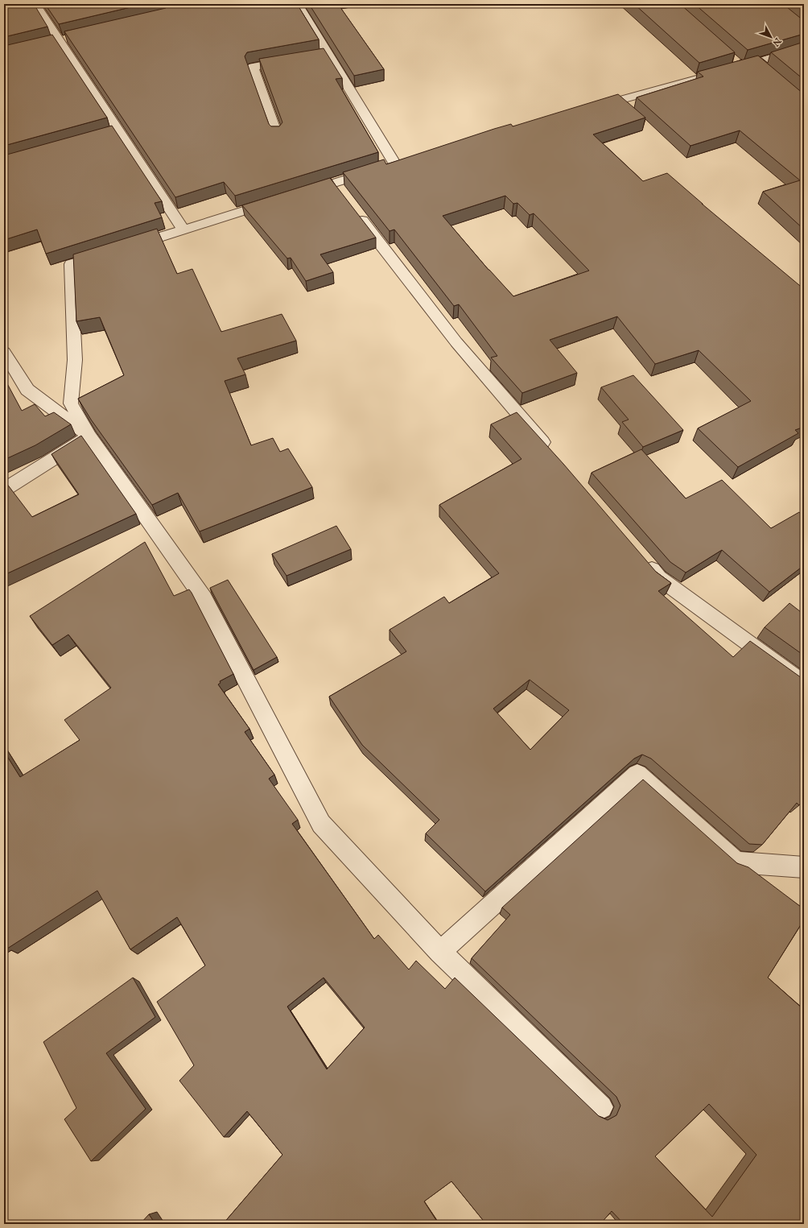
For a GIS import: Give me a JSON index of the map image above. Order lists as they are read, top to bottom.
{
  "north": "bottom right"
}
